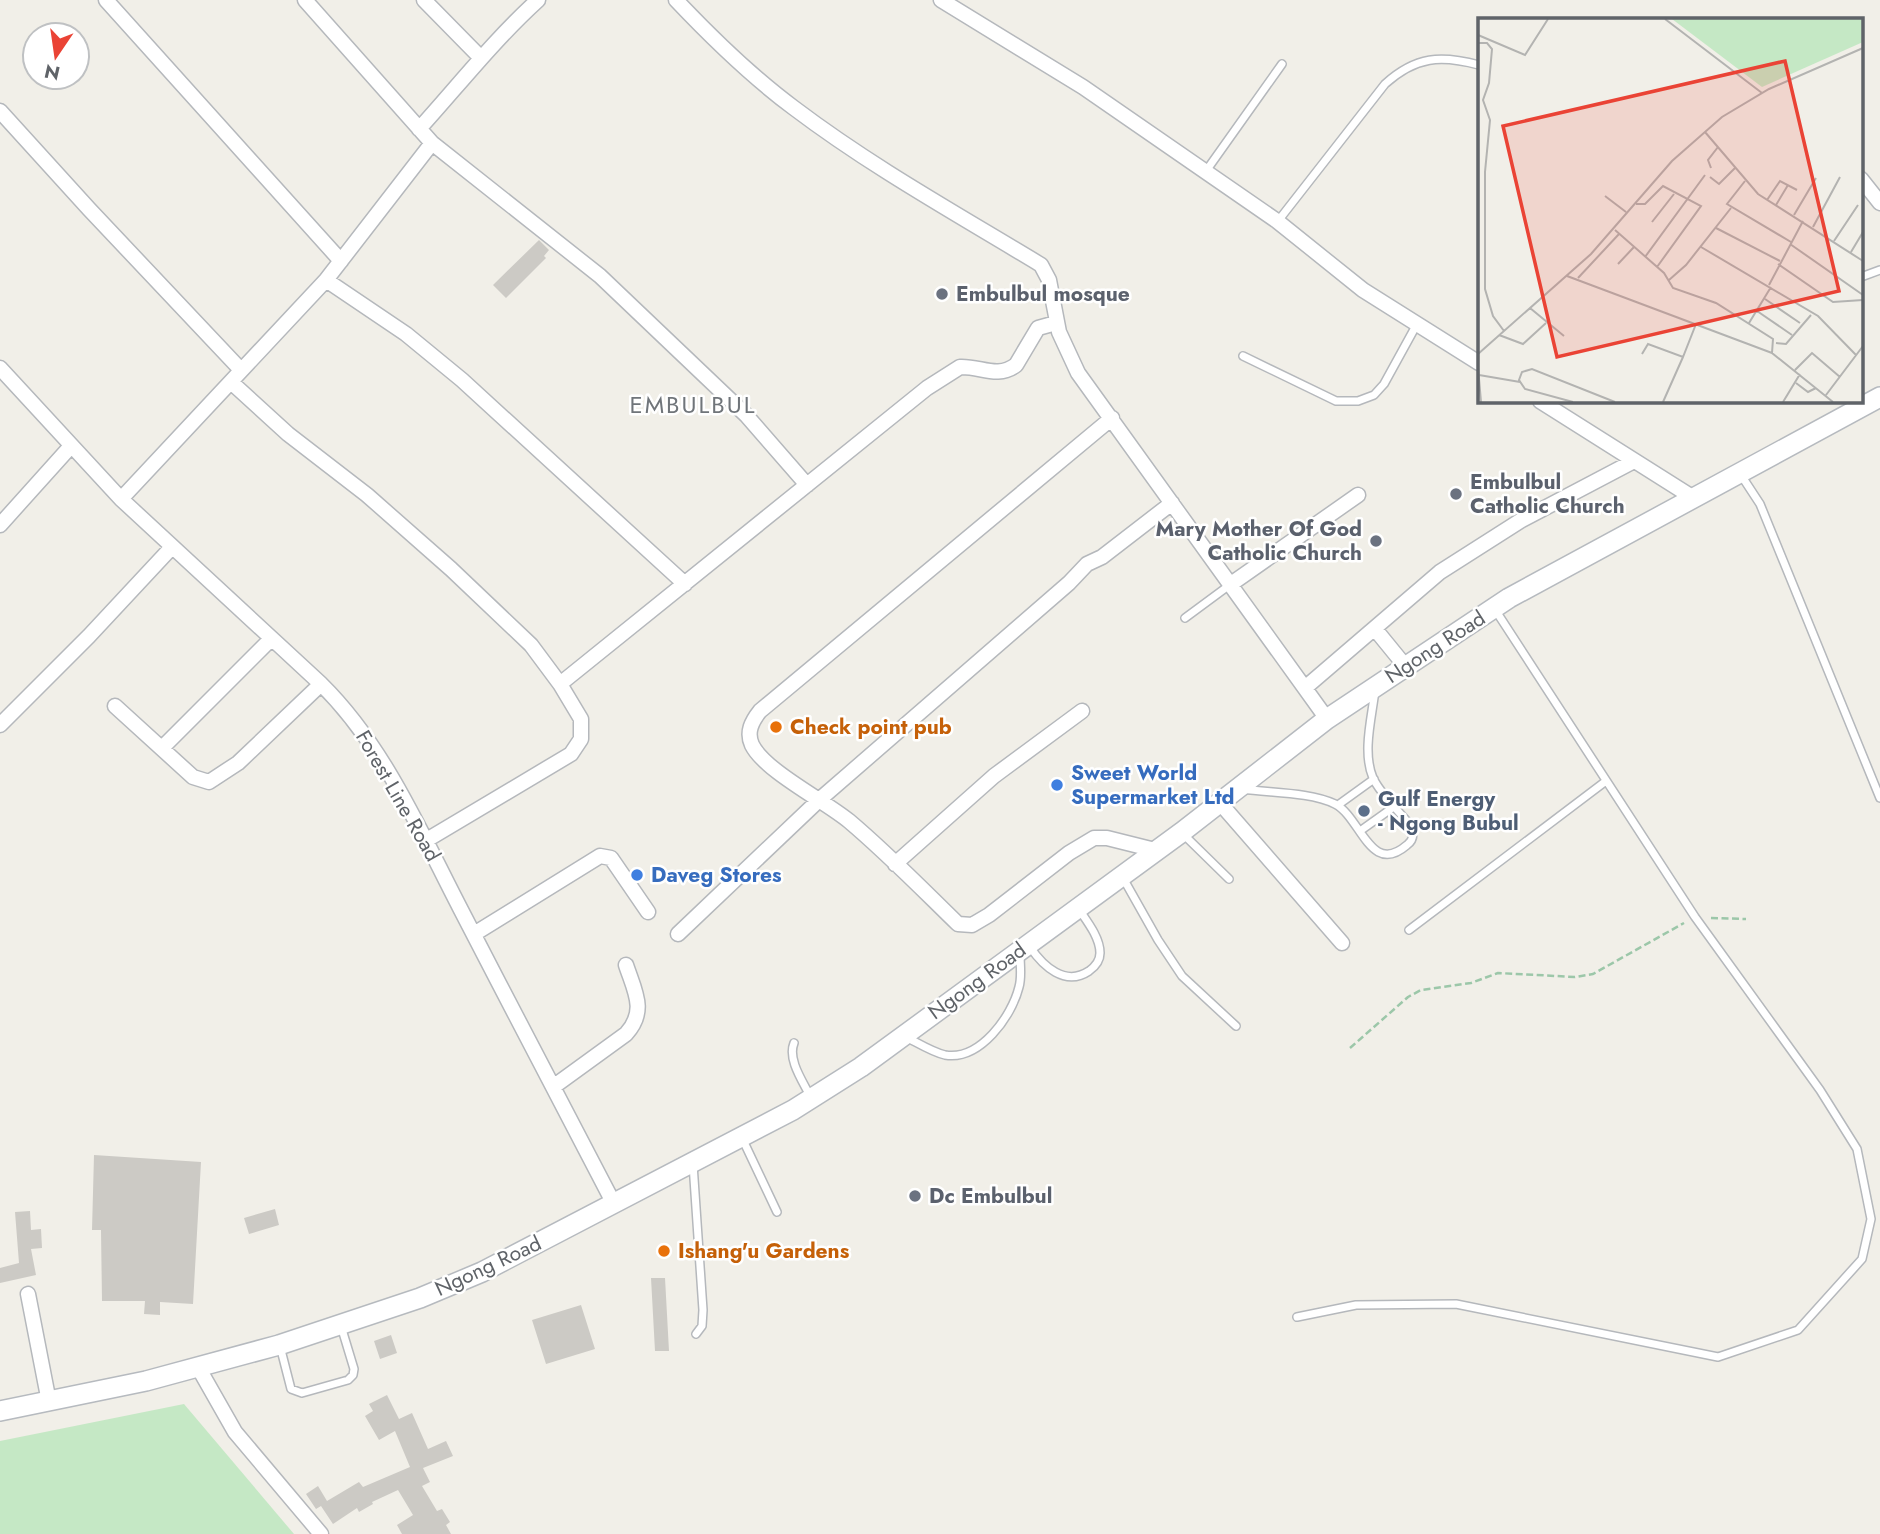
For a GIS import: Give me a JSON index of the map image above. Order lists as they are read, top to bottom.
{
  "streets": {
    "main road": ["Ngong Road"],
    "street": ["Forest Line Road"]
  },
  "crossings": [
    ["Ngong Road", "Forest Line Road"]
  ],
  "districts": ["EMBULBUL"],
  "places": [
    "Embulbul mosque",
    "Embulbul Catholic Church",
    "Mary Mother Of God Catholic Church",
    "Check point pub",
    "Sweet World Supermarket Ltd",
    "Gulf Energy - Ngong Bubul",
    "Daveg Stores",
    "Dc Embulbul",
    "Ishang'u Gardens"
  ],
  "north": "bottom"
}
